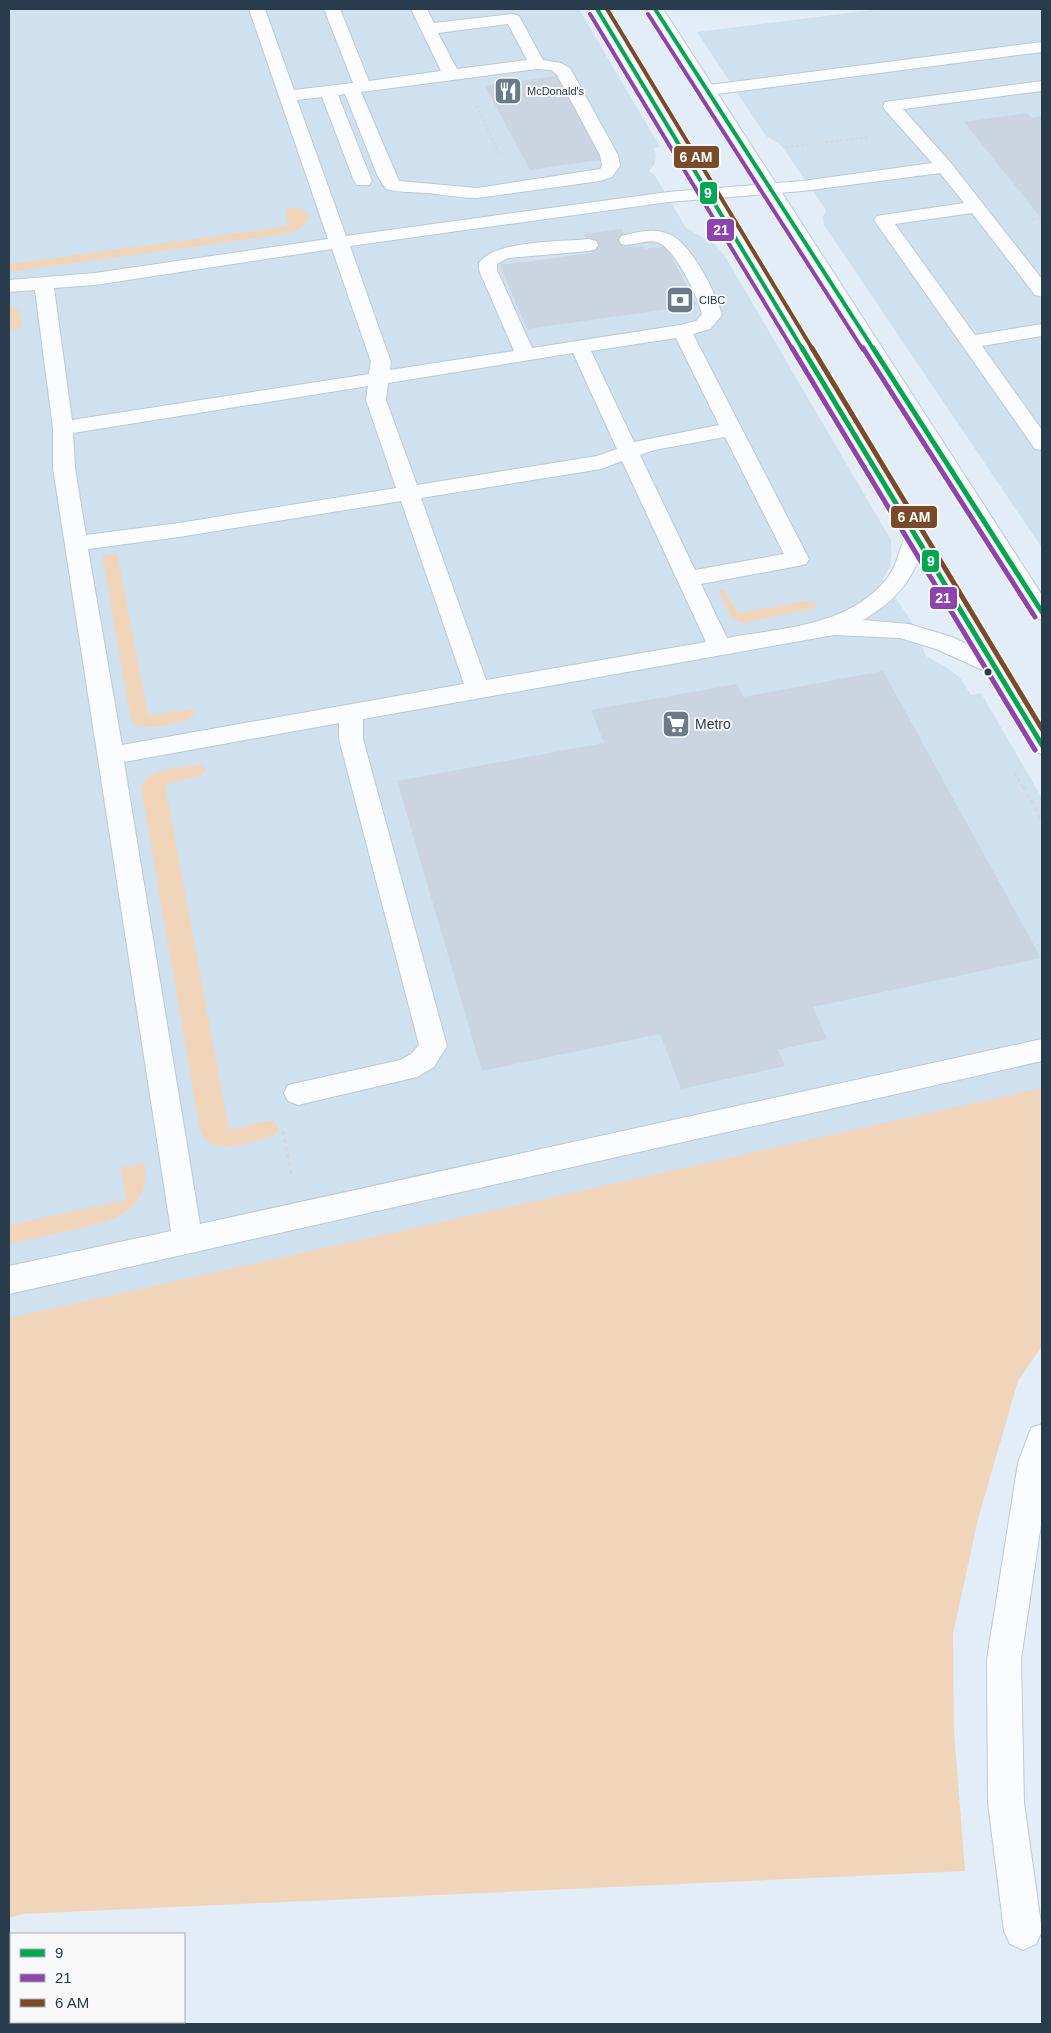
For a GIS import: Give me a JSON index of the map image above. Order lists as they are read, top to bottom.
{
  "places": {
    "restaurant": ["McDonald's"],
    "bank": ["CIBC"],
    "supermarket": ["Metro"]
  },
  "lines": ["transit line 9", "transit line 21"],
  "legend": ["9", "21", "6 AM"]
}
